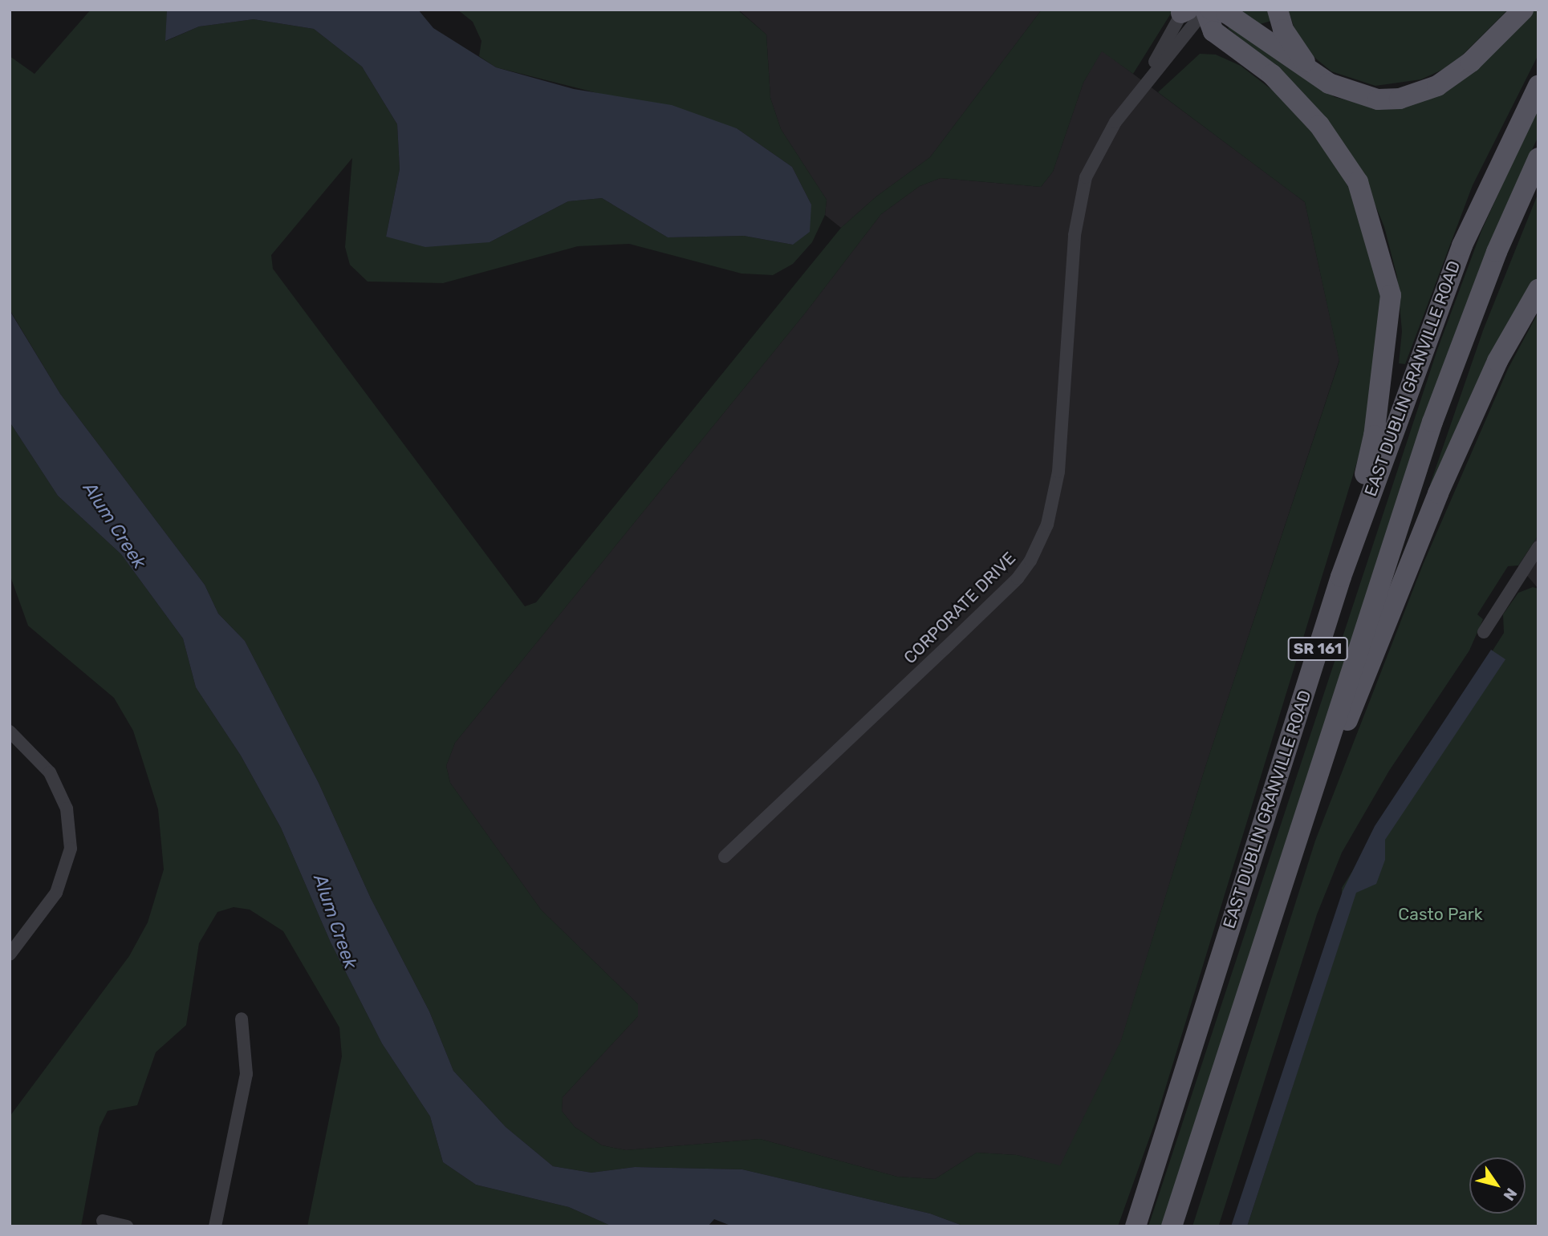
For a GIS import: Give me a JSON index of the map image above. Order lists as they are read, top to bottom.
{
  "streets": {
    "main road": ["EAST DUBLIN GRANVILLE ROAD", "SR 161"],
    "street": ["CORPORATE DRIVE"]
  },
  "water": ["Alum Creek"],
  "parks": ["Casto Park"],
  "north": "bottom right"
}
